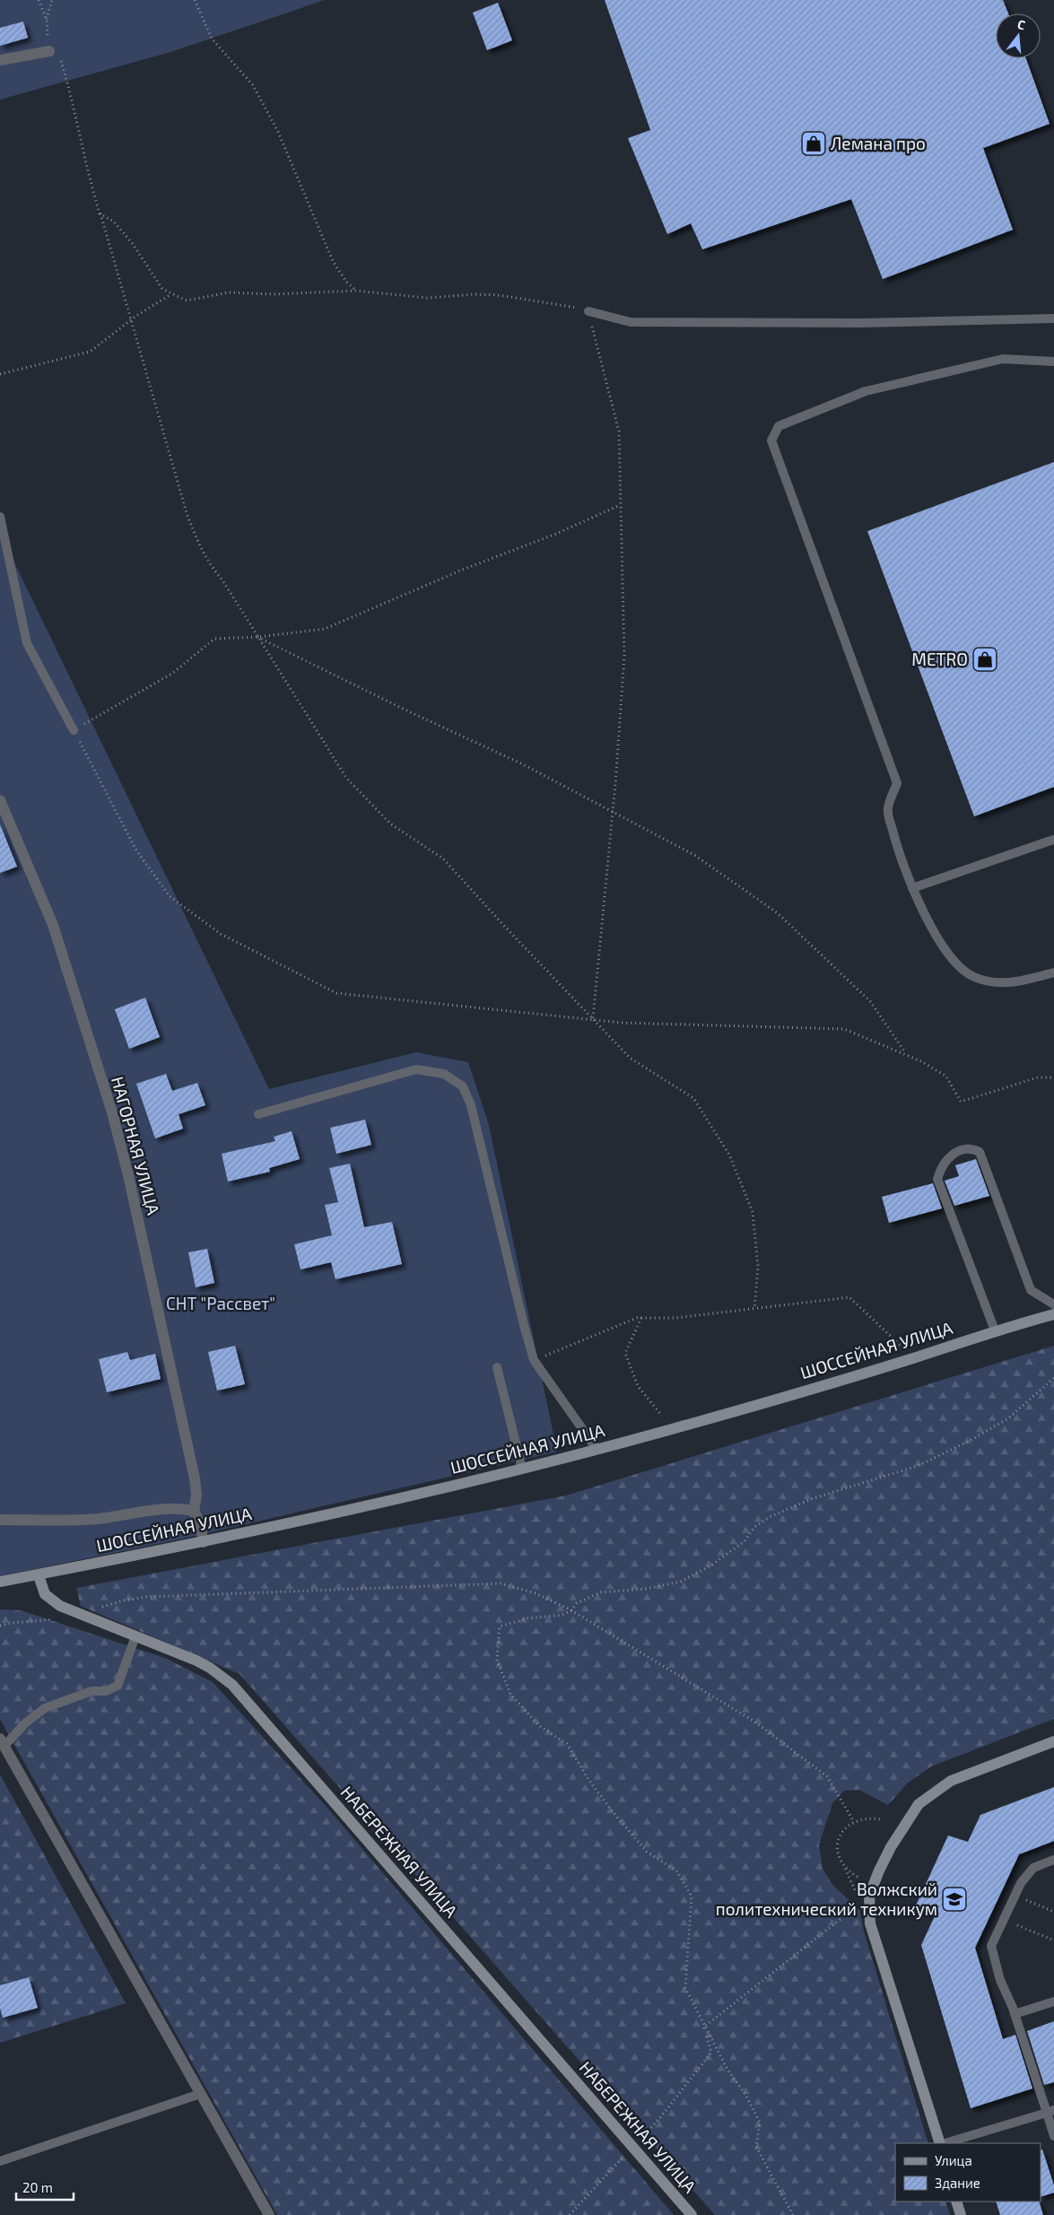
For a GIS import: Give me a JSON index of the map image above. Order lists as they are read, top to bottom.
{
  "streets": {
    "street": ["НАГОРНАЯ УЛИЦА", "ШОССЕЙНАЯ УЛИЦА", "НАБЕРЕЖНАЯ УЛИЦА"]
  },
  "crossings": [
    ["ШОССЕЙНАЯ УЛИЦА", "НАБЕРЕЖНАЯ УЛИЦА"]
  ],
  "parks": ["СНТ \"Рассвет\""],
  "places": {
    "shop": ["Лемана про", "METRO"],
    "school or university": ["Волжский политехнический техникум"]
  },
  "legend": ["Улица", "Здание"],
  "scale_bar": "20 m",
  "north": "top"
}
